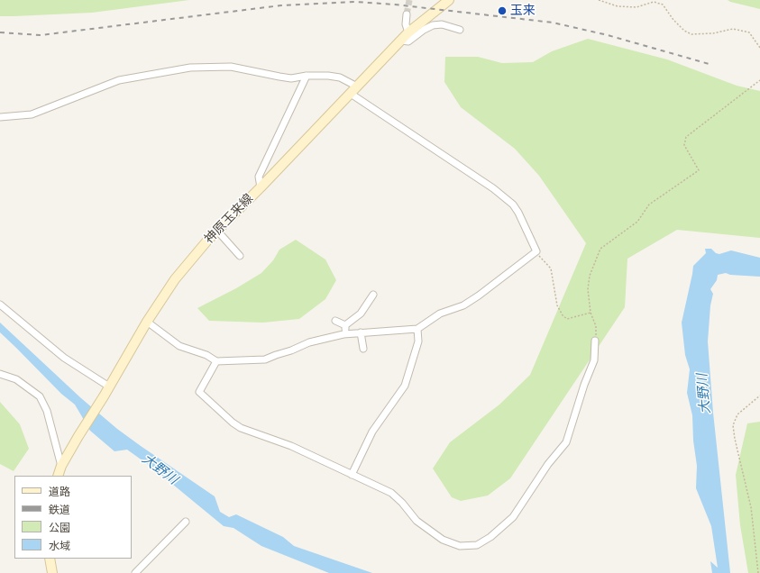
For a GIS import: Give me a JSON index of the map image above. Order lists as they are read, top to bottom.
{
  "streets": {
    "main road": ["神原玉来線"]
  },
  "water": ["大野川"],
  "places": ["玉来"],
  "legend": [
    "道路",
    "鉄道",
    "公園",
    "水域"
  ]
}
